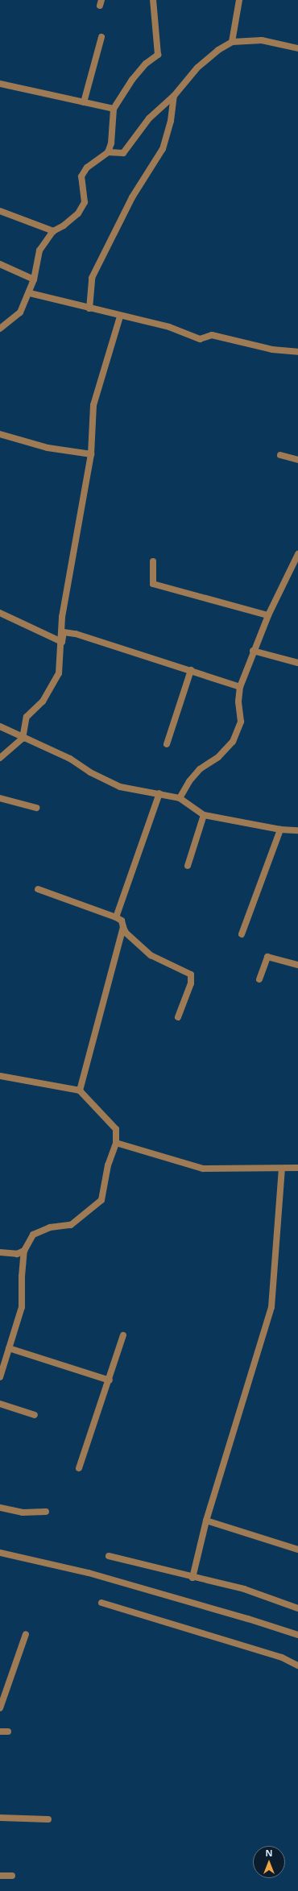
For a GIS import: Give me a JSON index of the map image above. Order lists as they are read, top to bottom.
{
  "north": "top"
}
